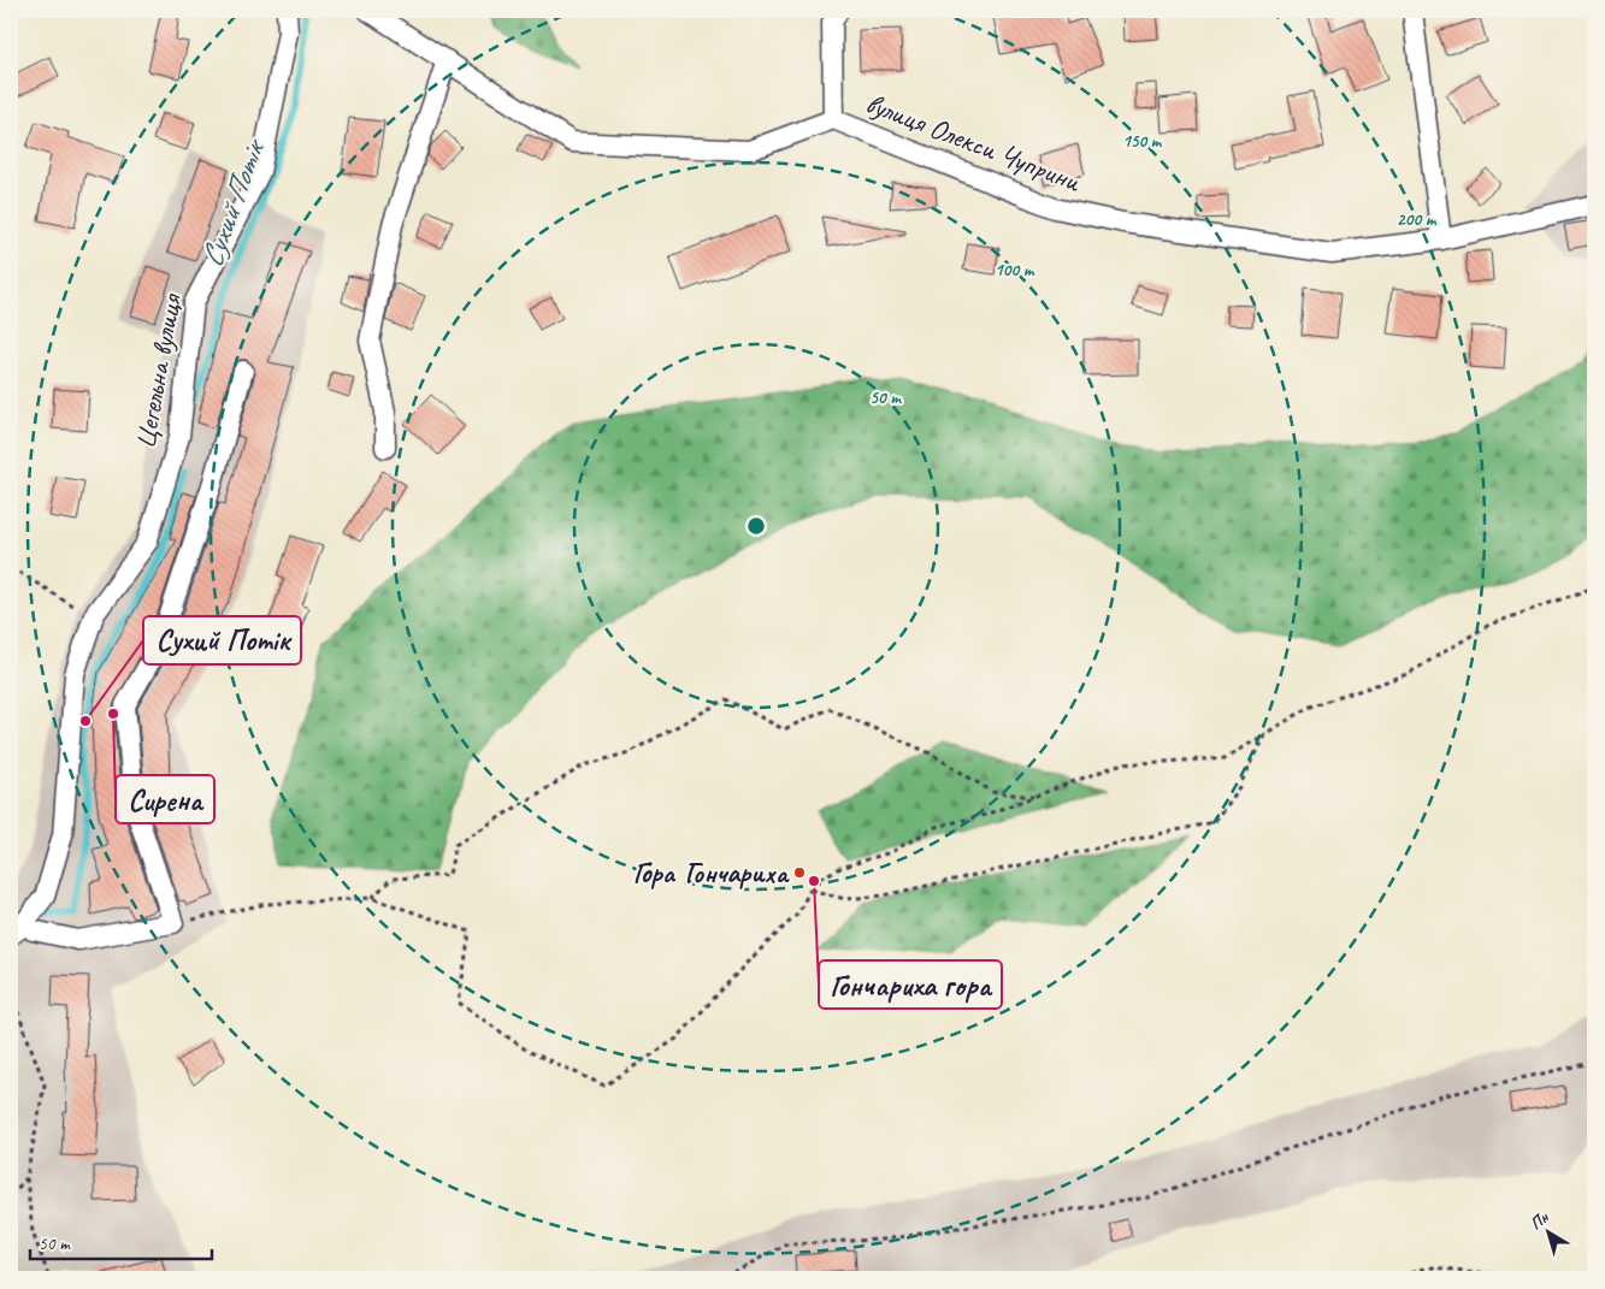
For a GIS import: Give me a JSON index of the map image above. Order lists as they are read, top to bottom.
{
  "streets": {
    "street": ["вулиця Олекси Чуприни", "Цегельна вулиця"]
  },
  "water": ["Сухий Потік"],
  "places": [
    "Сирена",
    "Сухий Потік",
    "Гора Гончариха",
    "Гончариха гора"
  ],
  "scale_bar": "50 m",
  "north": "top left",
  "rings": [
    "150 m",
    "200 m",
    "100 m",
    "50 m"
  ]
}
